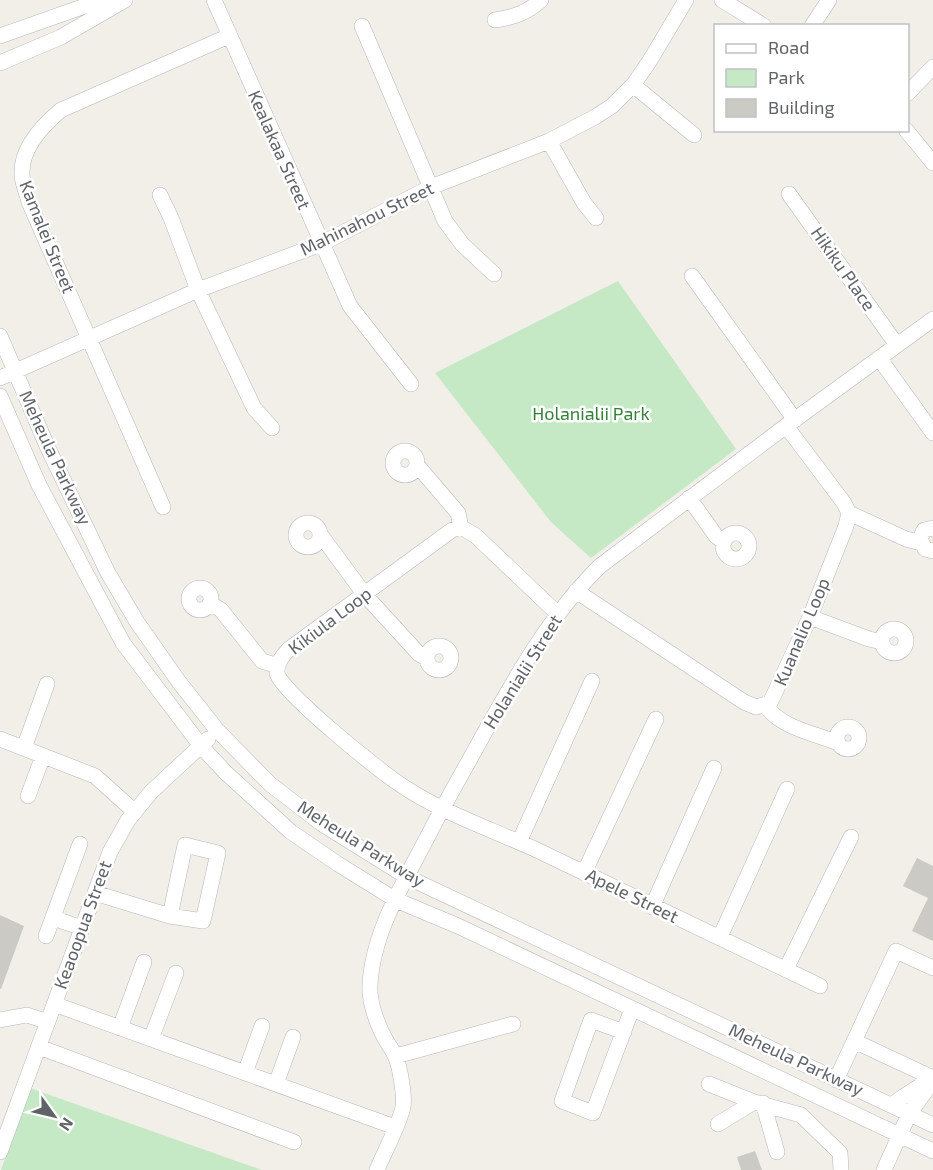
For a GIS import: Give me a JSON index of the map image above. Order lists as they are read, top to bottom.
{
  "streets": {
    "street": [
      "Kealakaa Street",
      "Mahinahou Street",
      "Kamalei Street",
      "Hikiku Place",
      "Meheula Parkway",
      "Kikiula Loop",
      "Kuanalio Loop",
      "Holanialii Street",
      "Apele Street",
      "Keaoopua Street"
    ]
  },
  "crossings": [
    ["Kealakaa Street", "Mahinahou Street"],
    ["Kealakaa Street", "Kamalei Street"],
    ["Mahinahou Street", "Kamalei Street"],
    ["Mahinahou Street", "Meheula Parkway"],
    ["Hikiku Place", "Holanialii Street"],
    ["Meheula Parkway", "Holanialii Street"],
    ["Meheula Parkway", "Keaoopua Street"],
    ["Kikiula Loop", "Holanialii Street"],
    ["Kikiula Loop", "Apele Street"],
    ["Kuanalio Loop", "Holanialii Street"],
    ["Holanialii Street", "Apele Street"]
  ],
  "parks": ["Holanialii Park"],
  "legend": ["Road", "Park", "Building"],
  "north": "bottom right"
}
